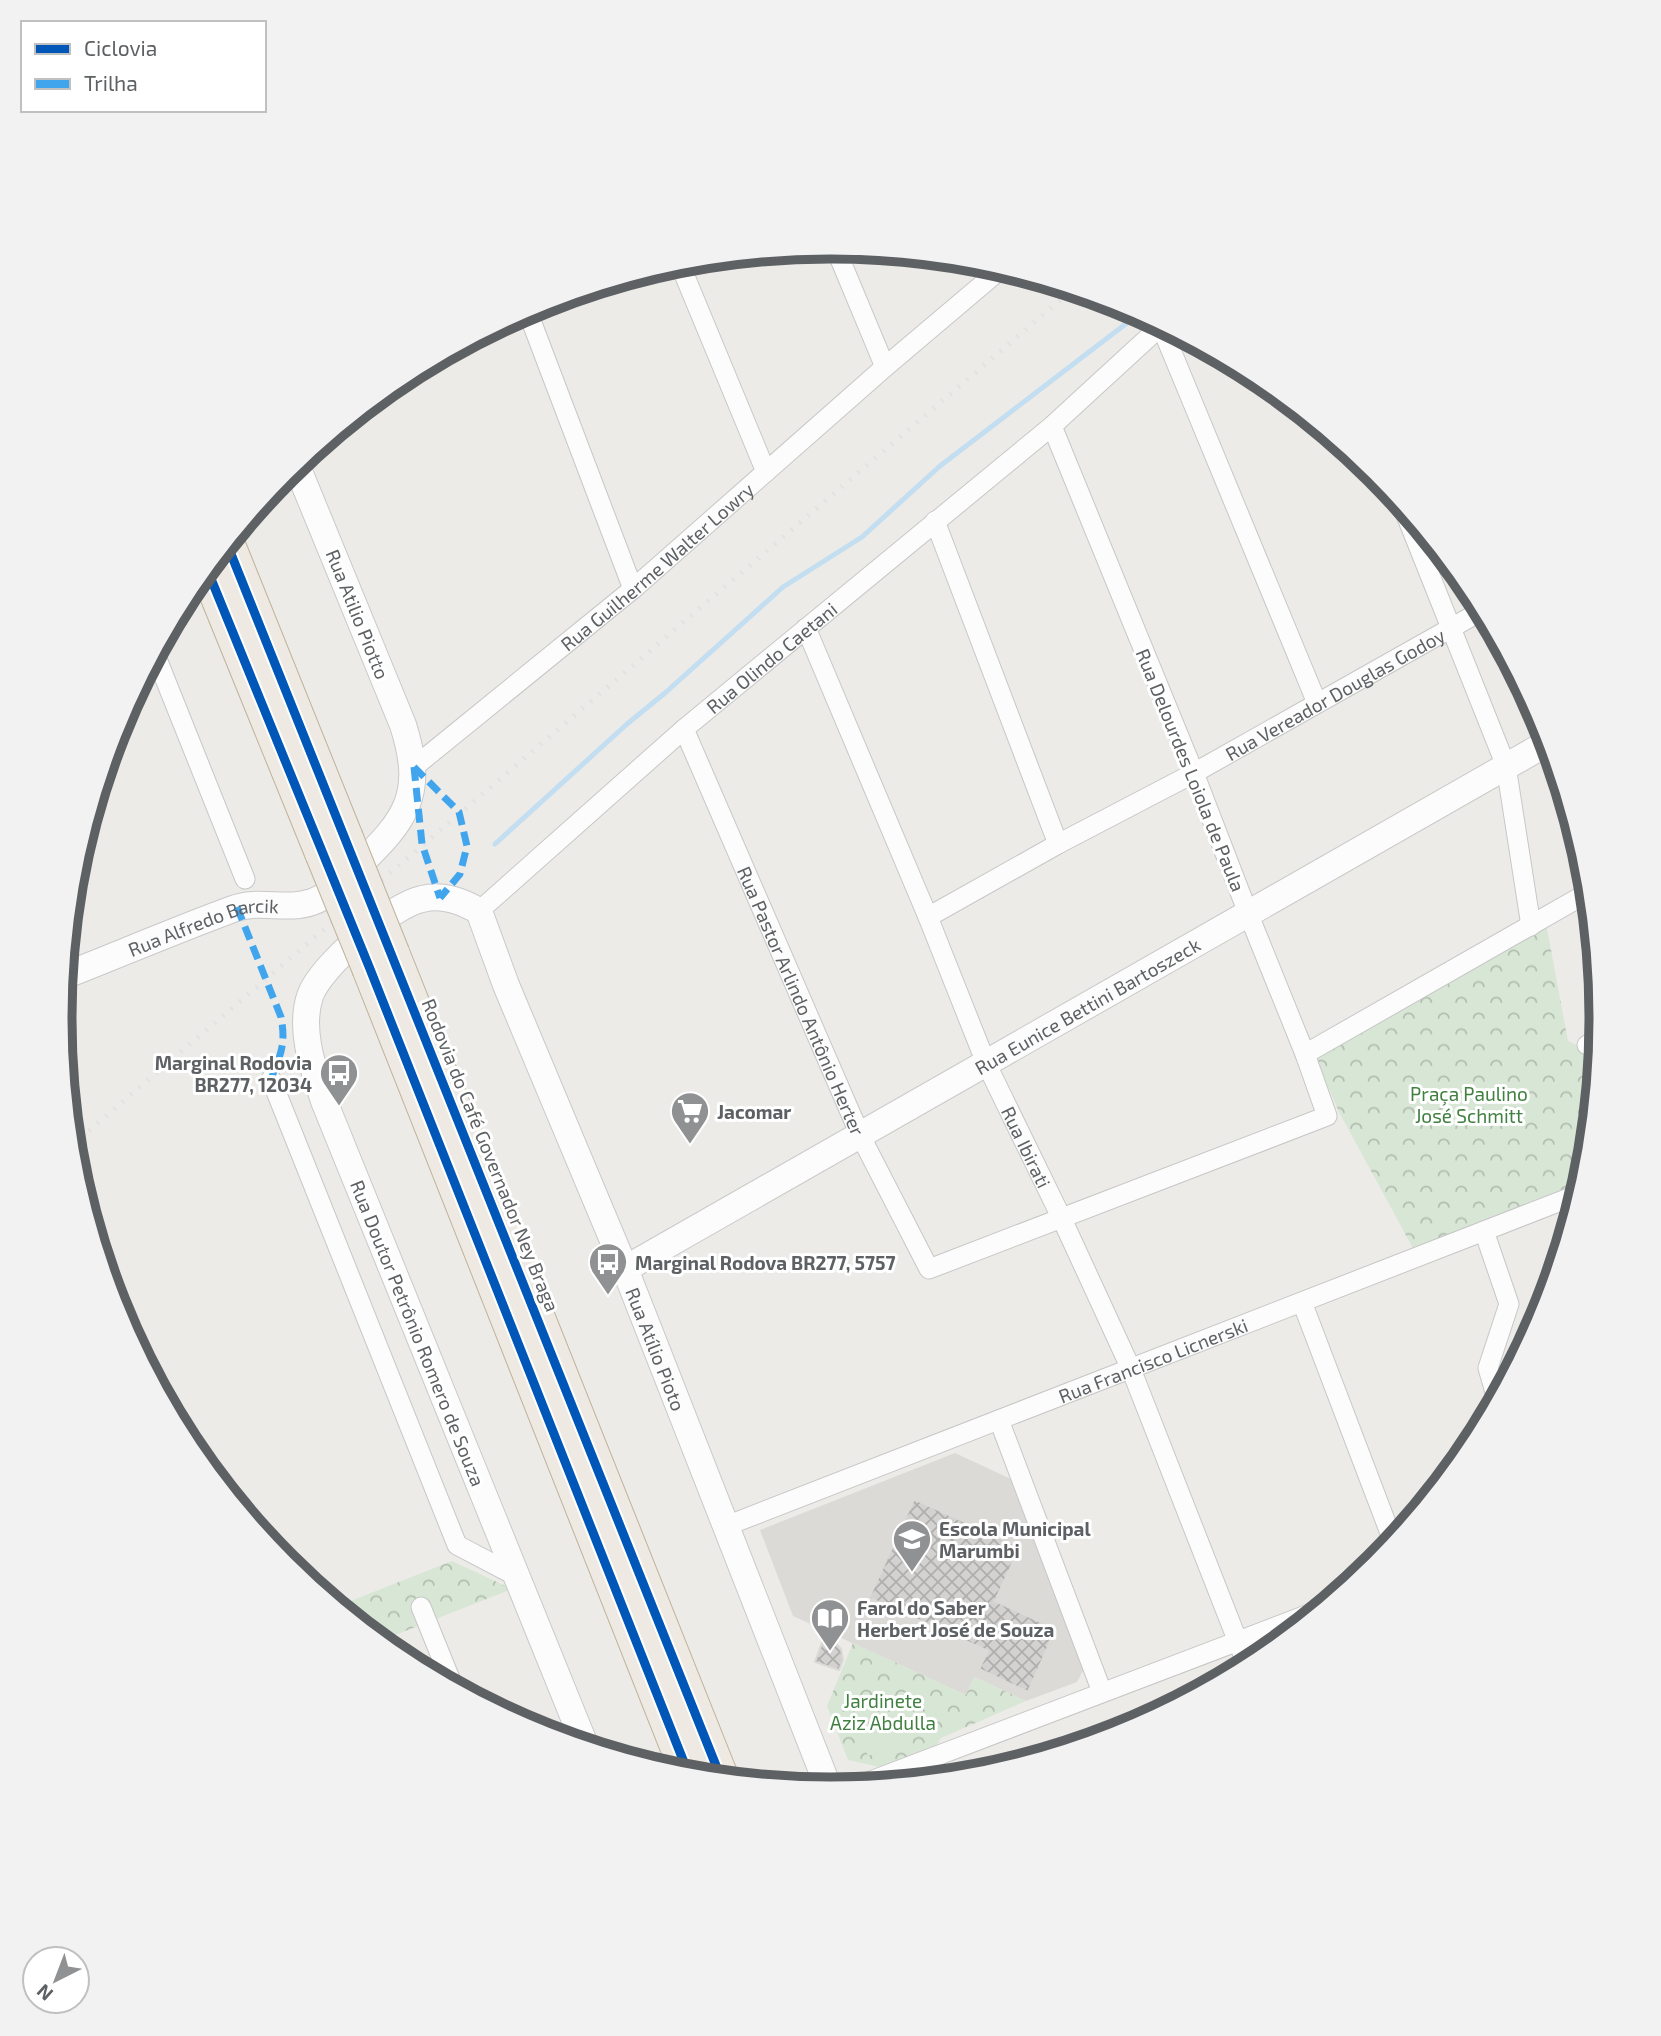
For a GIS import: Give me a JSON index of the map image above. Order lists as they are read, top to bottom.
{
  "streets": {
    "highway": ["Rodovia do Café Governador Ney Braga"],
    "street": [
      "Rua Guilherme Walter Lowry",
      "Rua Atilio Piotto",
      "Rua Olindo Caetani",
      "Rua Vereador Douglas Godoy",
      "Rua Delourdes Loiola de Paula",
      "Rua Alfredo Barcik",
      "Rua Pastor Arlindo Antônio Herter",
      "Rua Eunice Bettini Bartoszeck",
      "Rua Ibirati",
      "Rua Doutor Petrônio Romero de Souza",
      "Rua Atílio Pioto",
      "Rua Francisco Licnerski"
    ]
  },
  "crossings": [
    ["Rua Guilherme Walter Lowry", "Rua Atilio Piotto"],
    ["Rua Olindo Caetani", "Rua Delourdes Loiola de Paula"],
    ["Rua Olindo Caetani", "Rua Pastor Arlindo Antônio Herter"],
    ["Rua Olindo Caetani", "Rua Ibirati"],
    ["Rua Olindo Caetani", "Rua Atílio Pioto"],
    ["Rua Vereador Douglas Godoy", "Rua Delourdes Loiola de Paula"],
    ["Rua Vereador Douglas Godoy", "Rua Ibirati"],
    ["Rua Delourdes Loiola de Paula", "Rua Pastor Arlindo Antônio Herter"],
    ["Rua Delourdes Loiola de Paula", "Rua Eunice Bettini Bartoszeck"],
    ["Rua Delourdes Loiola de Paula", "Rua Ibirati"],
    ["Rua Alfredo Barcik", "Rodovia do Café Governador Ney Braga"],
    ["Rua Pastor Arlindo Antônio Herter", "Rua Eunice Bettini Bartoszeck"],
    ["Rua Pastor Arlindo Antônio Herter", "Rua Ibirati"],
    ["Rua Eunice Bettini Bartoszeck", "Rua Ibirati"],
    ["Rua Eunice Bettini Bartoszeck", "Rua Atílio Pioto"],
    ["Rua Ibirati", "Rua Francisco Licnerski"],
    ["Rodovia do Café Governador Ney Braga", "Rua Doutor Petrônio Romero de Souza"],
    ["Rua Atílio Pioto", "Rua Francisco Licnerski"]
  ],
  "parks": ["Praça Paulino José Schmitt", "Jardinete Aziz Abdulla"],
  "places": {
    "bus stop": ["Marginal Rodovia BR277, 12034", "Marginal Rodova BR277, 5757"],
    "supermarket": ["Jacomar"],
    "school or university": ["Escola Municipal Marumbi"],
    "library": ["Farol do Saber Herbert José de Souza"]
  },
  "legend": ["Ciclovia", "Trilha"],
  "north": "bottom left"
}
